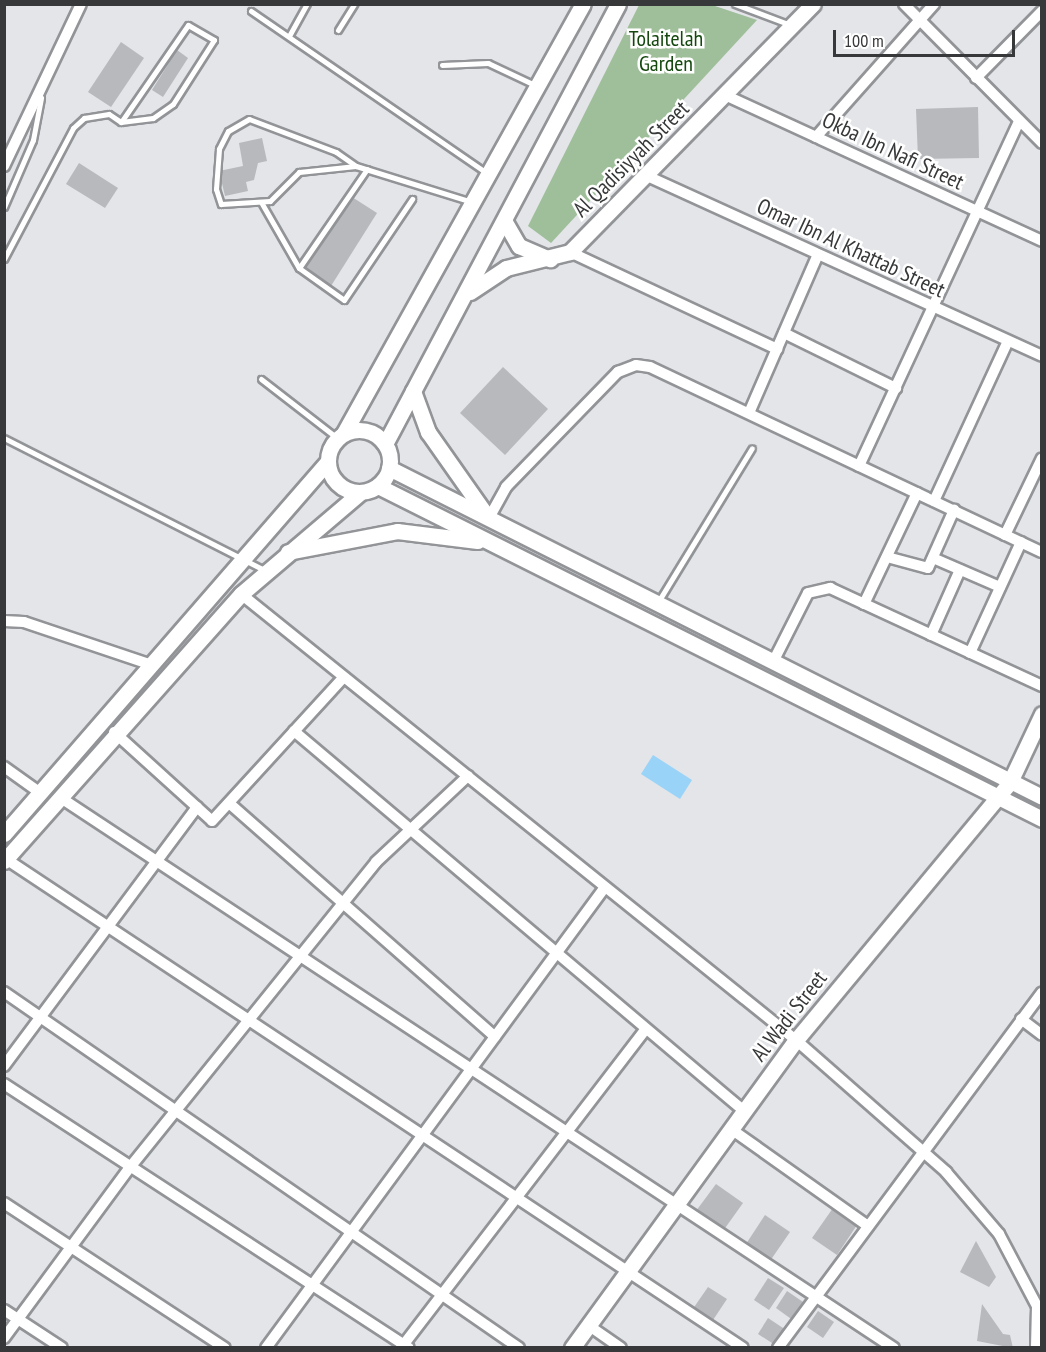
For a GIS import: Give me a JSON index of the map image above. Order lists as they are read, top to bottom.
{
  "streets": {
    "main road": ["Al Qadisiyyah Street", "Al Wadi Street"],
    "street": ["Okba Ibn Nafi Street", "Omar Ibn Al Khattab Street"]
  },
  "crossings": [
    ["Okba Ibn Nafi Street", "Al Qadisiyyah Street"],
    ["Al Qadisiyyah Street", "Omar Ibn Al Khattab Street"]
  ],
  "parks": ["Tolaitelah Garden"],
  "scale_bar": "100 m"
}
